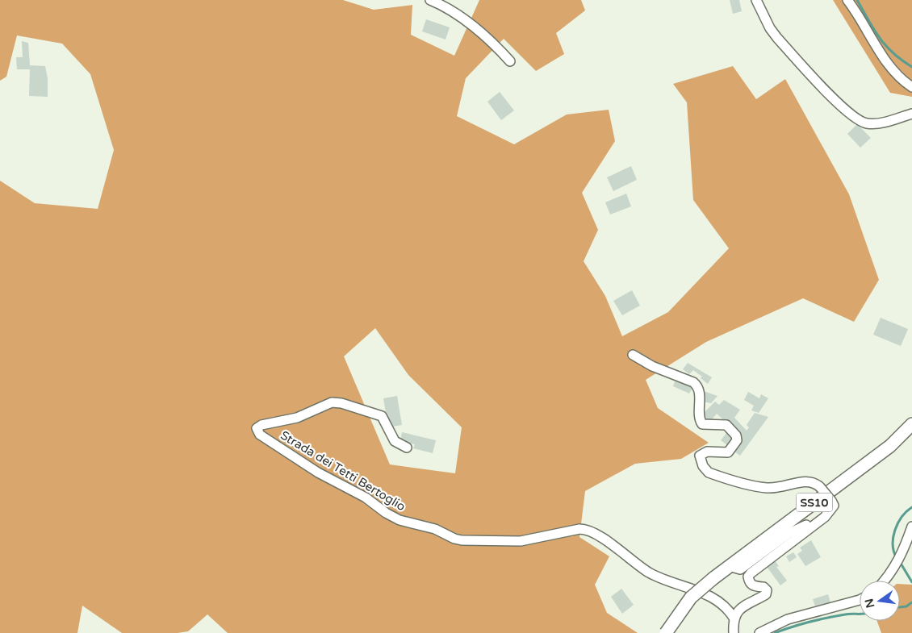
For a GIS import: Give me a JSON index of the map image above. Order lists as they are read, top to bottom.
{
  "streets": {
    "main road": ["SS10"],
    "street": ["Strada dei Tetti Bertoglio"]
  },
  "north": "left"
}
